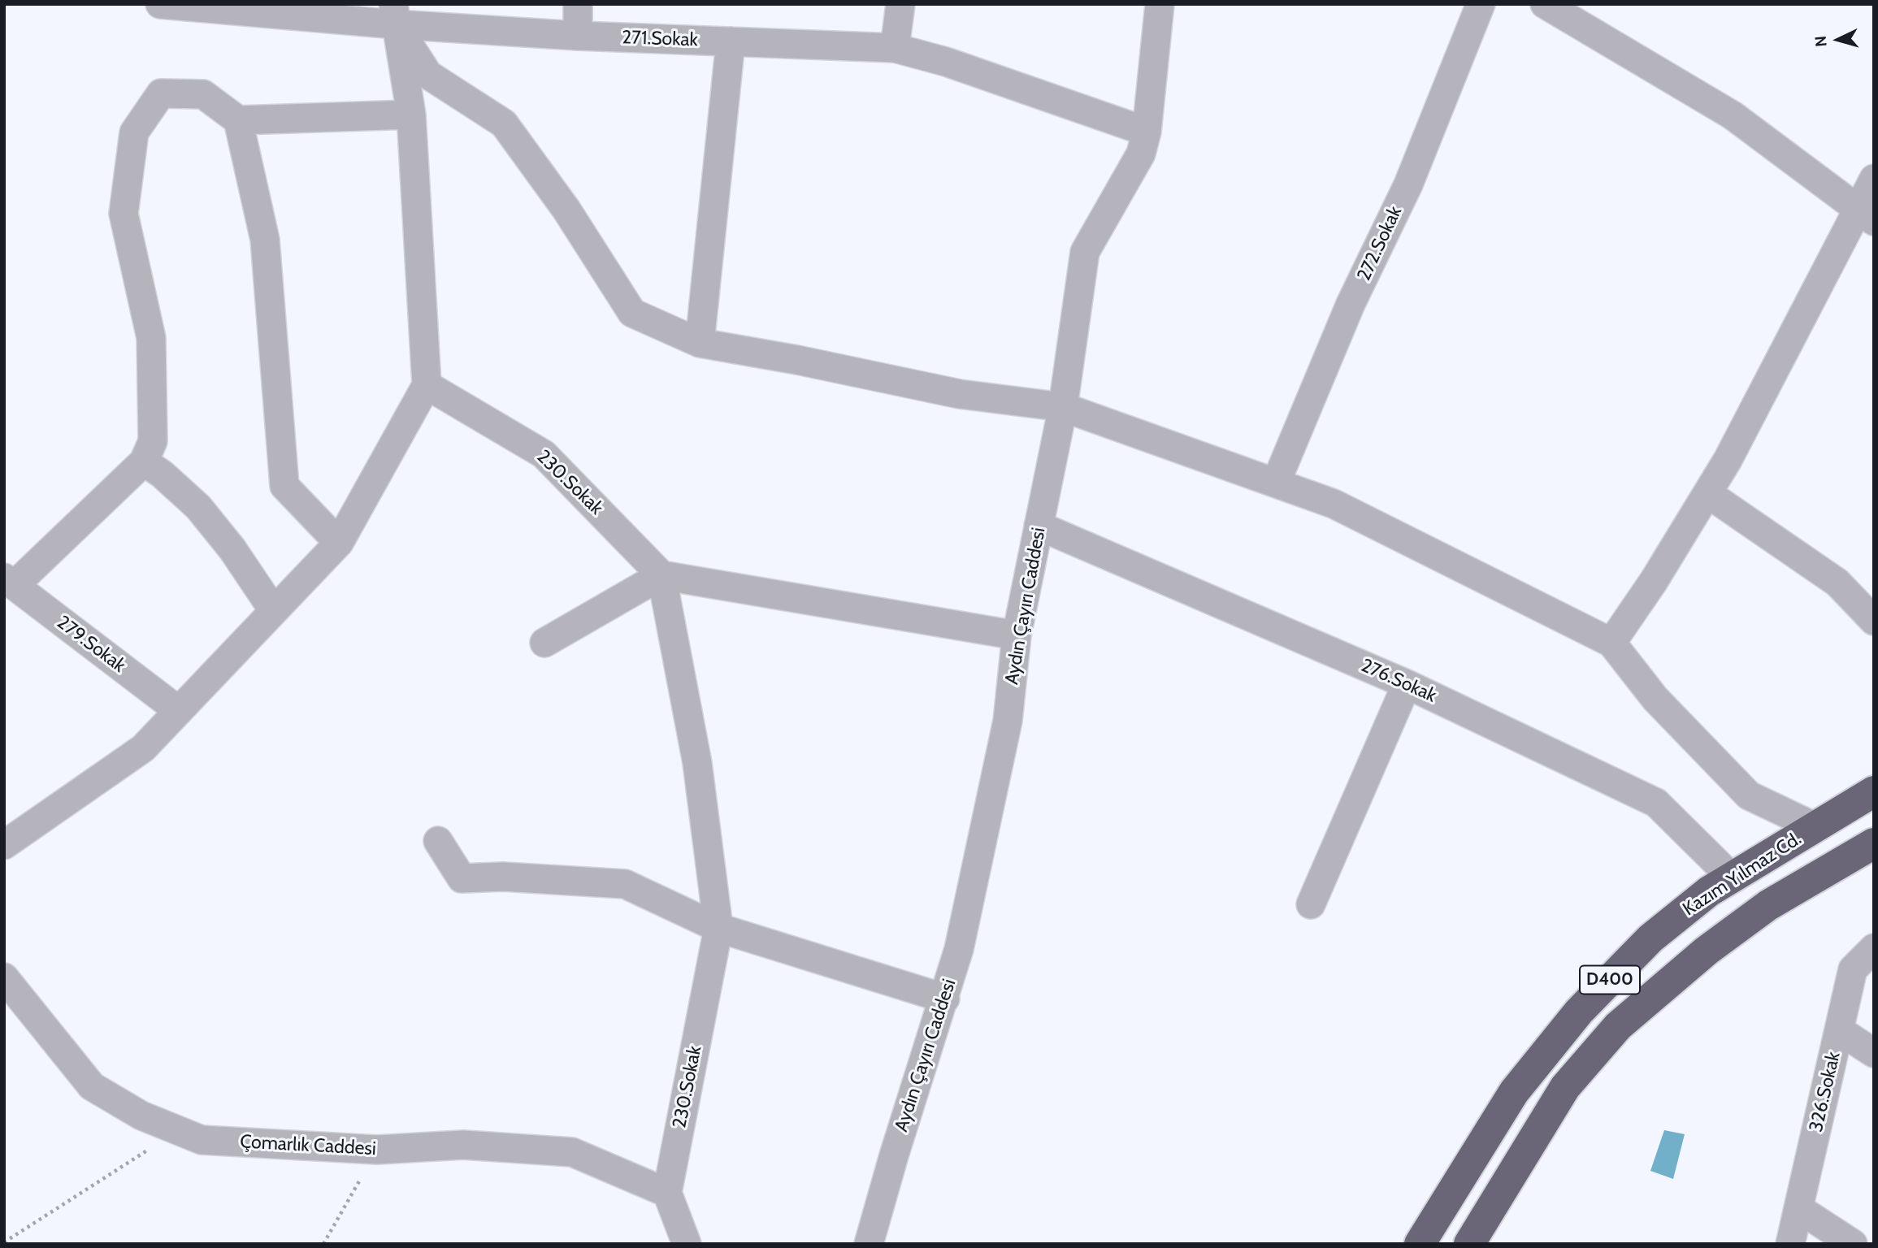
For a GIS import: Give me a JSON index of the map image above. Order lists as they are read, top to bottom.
{
  "streets": {
    "highway": ["Kazım Yılmaz Cd.", "D400"],
    "street": [
      "271.Sokak",
      "272.Sokak",
      "230.Sokak",
      "Aydın Çayırı Caddesi",
      "279.Sokak",
      "276.Sokak",
      "326.Sokak",
      "Çomarlık Caddesi"
    ]
  },
  "crossings": [
    ["271.Sokak", "Aydın Çayırı Caddesi"],
    ["230.Sokak", "Çomarlık Caddesi"],
    ["Aydın Çayırı Caddesi", "276.Sokak"],
    ["276.Sokak", "Kazım Yılmaz Cd."]
  ],
  "north": "left"
}
